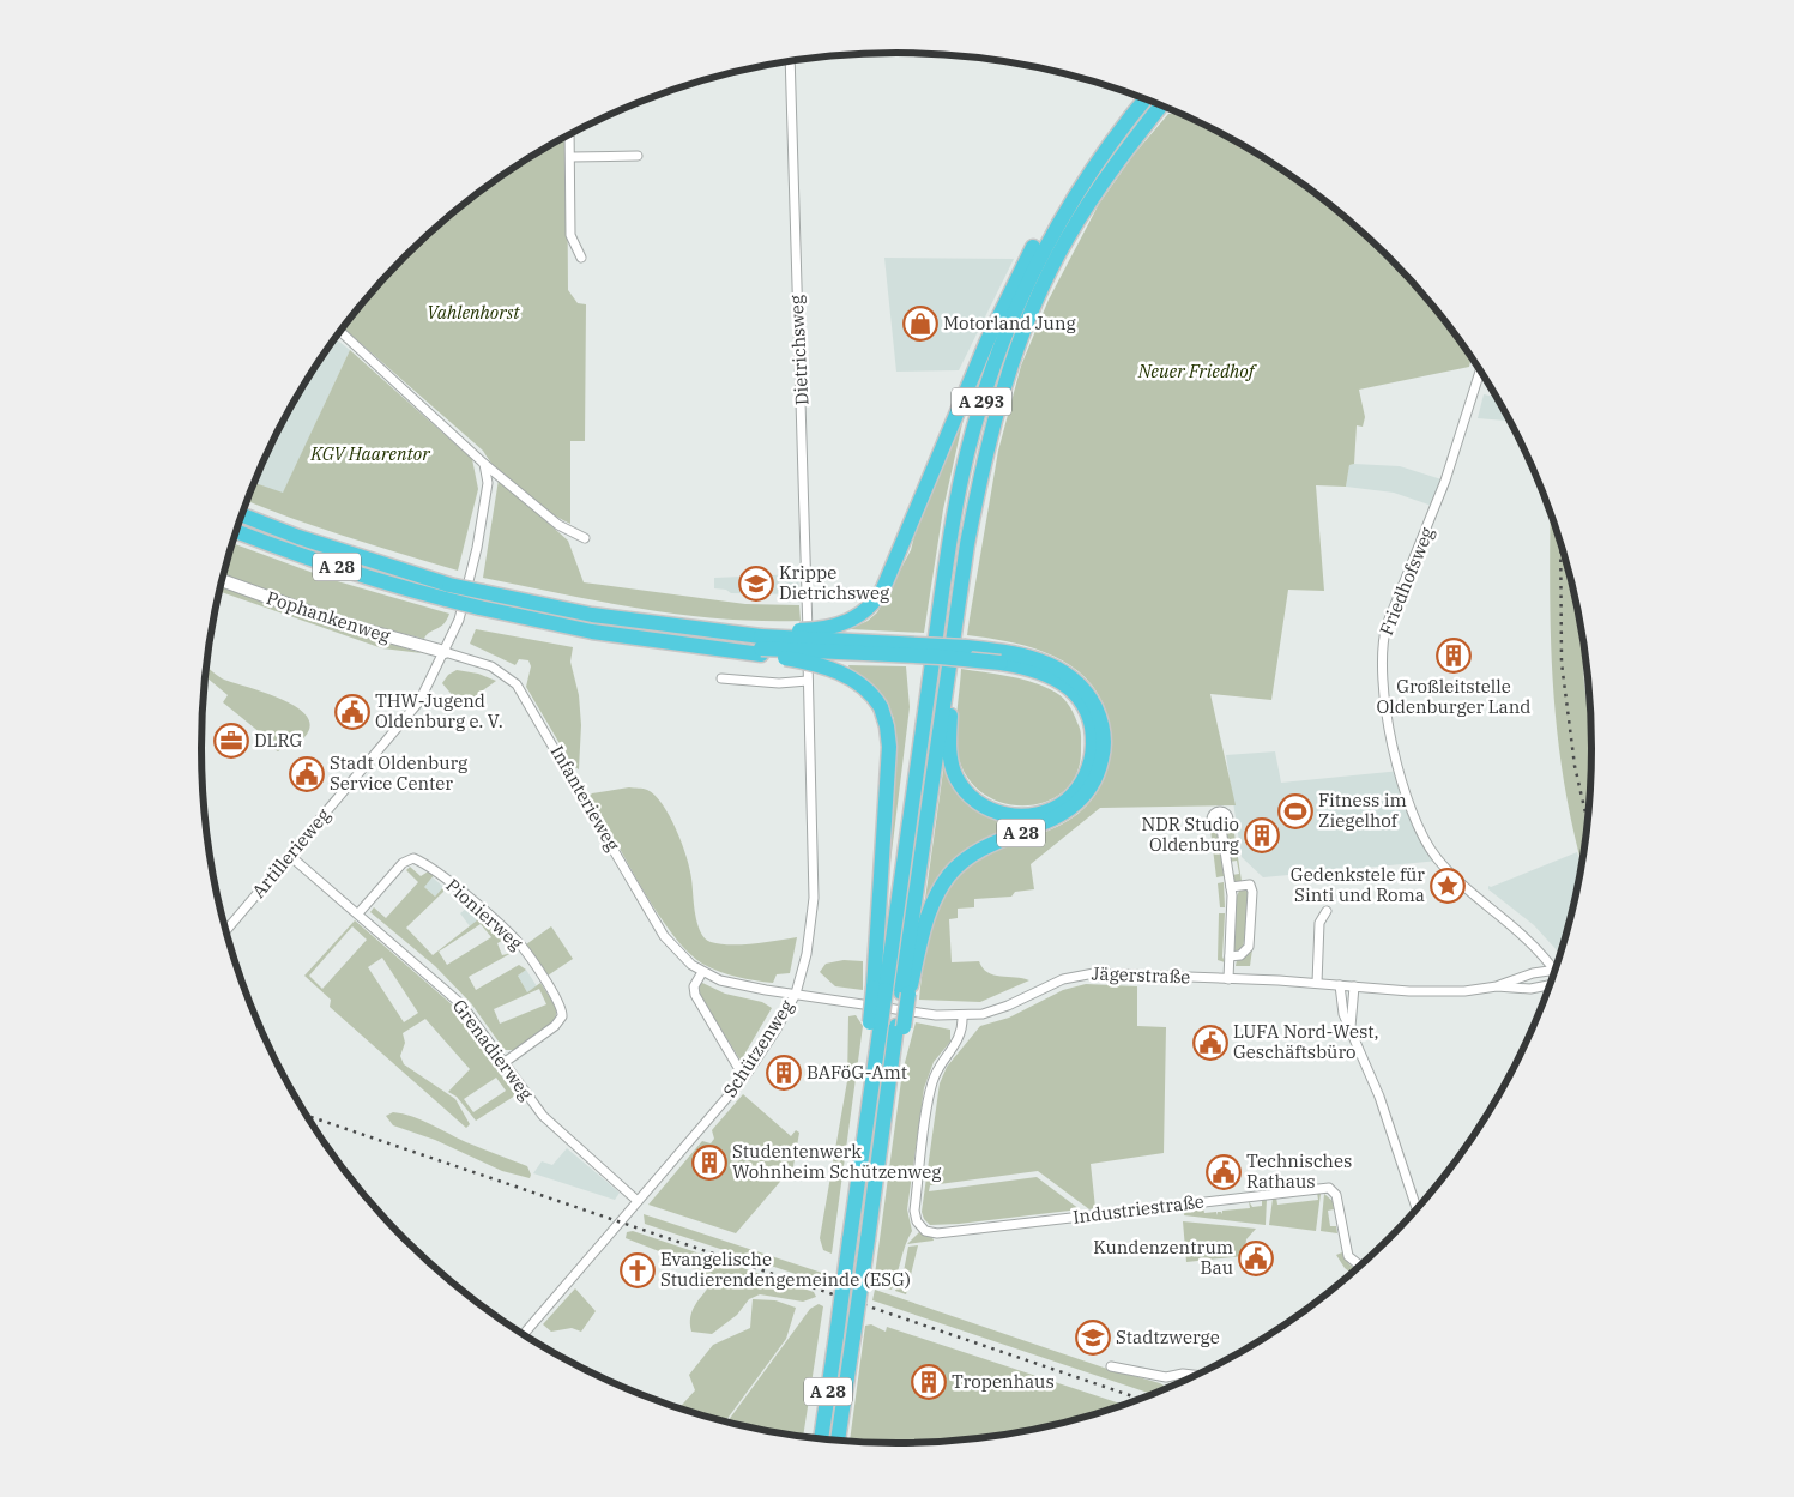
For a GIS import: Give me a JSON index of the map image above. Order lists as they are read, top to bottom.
{
  "streets": {
    "highway": ["A 293", "A 28"],
    "street": [
      "Dietrichsweg",
      "Friedhofsweg",
      "Pophankenweg",
      "Infanterieweg",
      "Artillerieweg",
      "Pionierweg",
      "Jägerstraße",
      "Schützenweg",
      "Grenadierweg",
      "Industriestraße"
    ]
  },
  "crossings": [
    ["Dietrichsweg", "Schützenweg"],
    ["A 293", "A 28"],
    ["Friedhofsweg", "Jägerstraße"],
    ["Pophankenweg", "Infanterieweg"],
    ["Pophankenweg", "Artillerieweg"],
    ["Infanterieweg", "Artillerieweg"],
    ["Infanterieweg", "Jägerstraße"],
    ["Infanterieweg", "Schützenweg"],
    ["Artillerieweg", "Grenadierweg"],
    ["Pionierweg", "Grenadierweg"],
    ["Jägerstraße", "Schützenweg"],
    ["Jägerstraße", "Industriestraße"],
    ["Schützenweg", "Grenadierweg"]
  ],
  "parks": ["Vahlenhorst", "Neuer Friedhof", "KGV Haarentor"],
  "places": {
    "shop": ["Motorland Jung"],
    "school or university": ["Krippe Dietrichsweg", "Stadtzwerge"],
    "building": [
      "Großleitstelle Oldenburger Land",
      "NDR Studio Oldenburg",
      "BAFöG-Amt",
      "Studentenwerk Wohnheim Schützenweg",
      "Tropenhaus"
    ],
    "public building": [
      "THW-Jugend Oldenburg e. V.",
      "Stadt Oldenburg Service Center",
      "LUFA Nord-West, Geschäftsbüro",
      "Technisches Rathaus",
      "Kundenzentrum Bau"
    ],
    "office": ["DLRG"],
    "sports": ["Fitness im Ziegelhof"],
    "place": ["Gedenkstele für Sinti und Roma"],
    "church": ["Evangelische Studierendengemeinde (ESG)"]
  }
}
